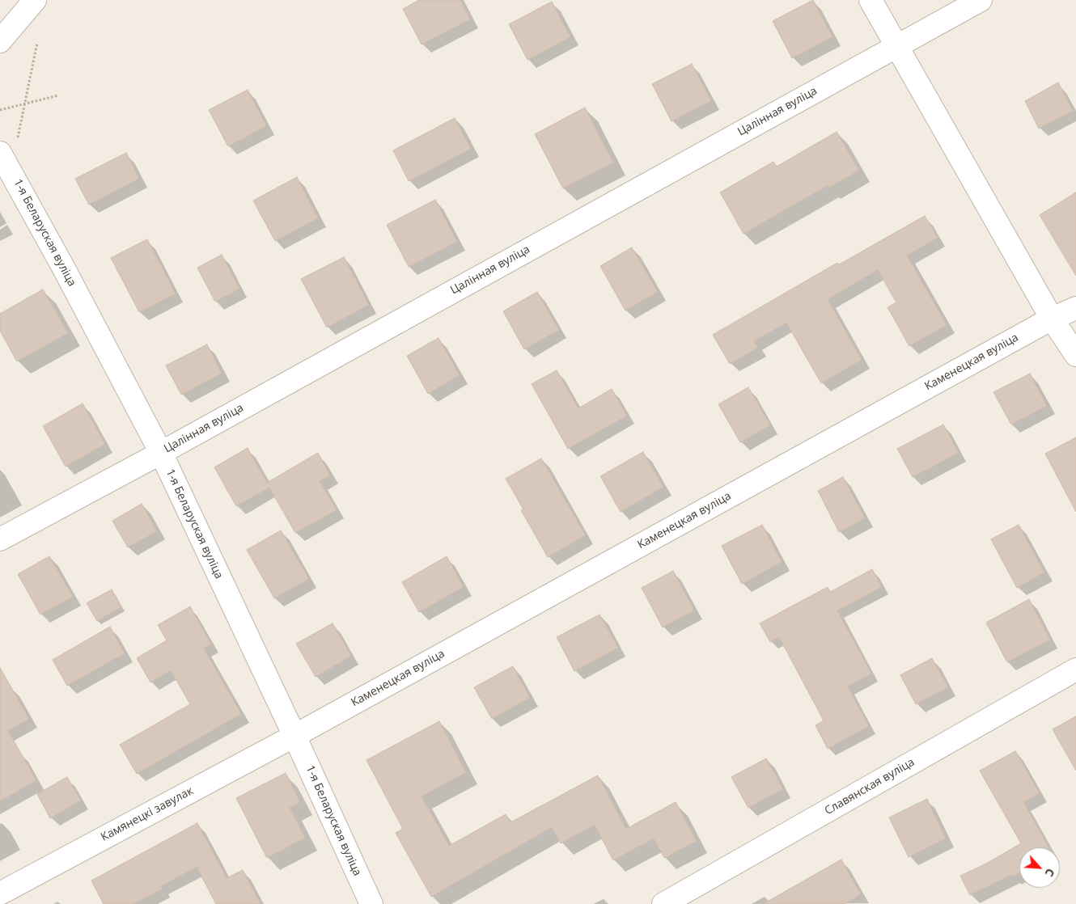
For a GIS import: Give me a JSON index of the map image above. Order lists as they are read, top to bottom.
{
  "streets": {
    "street": [
      "Цалінная вуліца",
      "1-я Беларуская вуліца",
      "Каменецкая вуліца",
      "Славянская вуліца",
      "Камянецкі завулак"
    ]
  },
  "crossings": [
    ["Цалінная вуліца", "1-я Беларуская вуліца"],
    ["1-я Беларуская вуліца", "Каменецкая вуліца"],
    ["1-я Беларуская вуліца", "Камянецкі завулак"],
    ["Каменецкая вуліца", "Камянецкі завулак"]
  ],
  "north": "bottom right"
}
